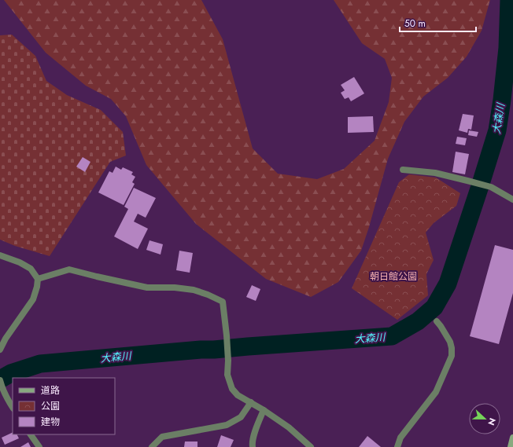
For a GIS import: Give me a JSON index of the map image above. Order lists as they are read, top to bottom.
{
  "water": ["大森川"],
  "parks": ["朝日館公園"],
  "legend": ["道路", "公園", "建物"],
  "scale_bar": "50 m",
  "north": "right"
}
